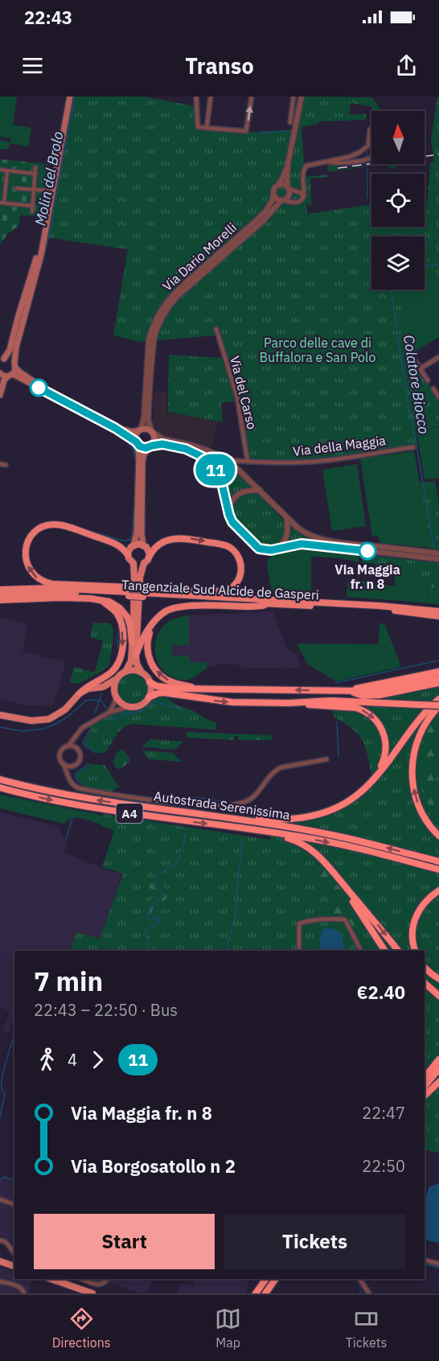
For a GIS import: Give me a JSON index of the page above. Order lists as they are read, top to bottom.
{
  "streets": {
    "highway": ["Tangenziale Sud Alcide de Gasperi", "Autostrada Serenissima", "A4"],
    "street": ["Via Dario Morelli", "Via del Carso", "Via della Maggia"]
  },
  "crossings": [
    ["Via del Carso", "Via della Maggia"]
  ],
  "water": ["Molin del Brolo", "Colatore Biocco"],
  "parks": ["Parco delle cave di Buffalora e San Polo"],
  "places": ["Via Maggia fr. n 8"],
  "lines": ["bus line 11"],
  "north": "top",
  "page": {
    "status": "22:43",
    "header": "Transo",
    "on_map": "11",
    "heading": ["7 min", "22:43 – 22:50 · Bus", "€2.40"],
    "legs": ["4", "11"],
    "list": [
      {
        "name": "Via Maggia fr. n 8",
        "value": "22:47"
      },
      {
        "name": "Via Borgosatollo n 2",
        "value": "22:50"
      }
    ],
    "buttons": ["Start", "Tickets"],
    "tabs": ["Directions", "Map", "Tickets"]
  }
}
